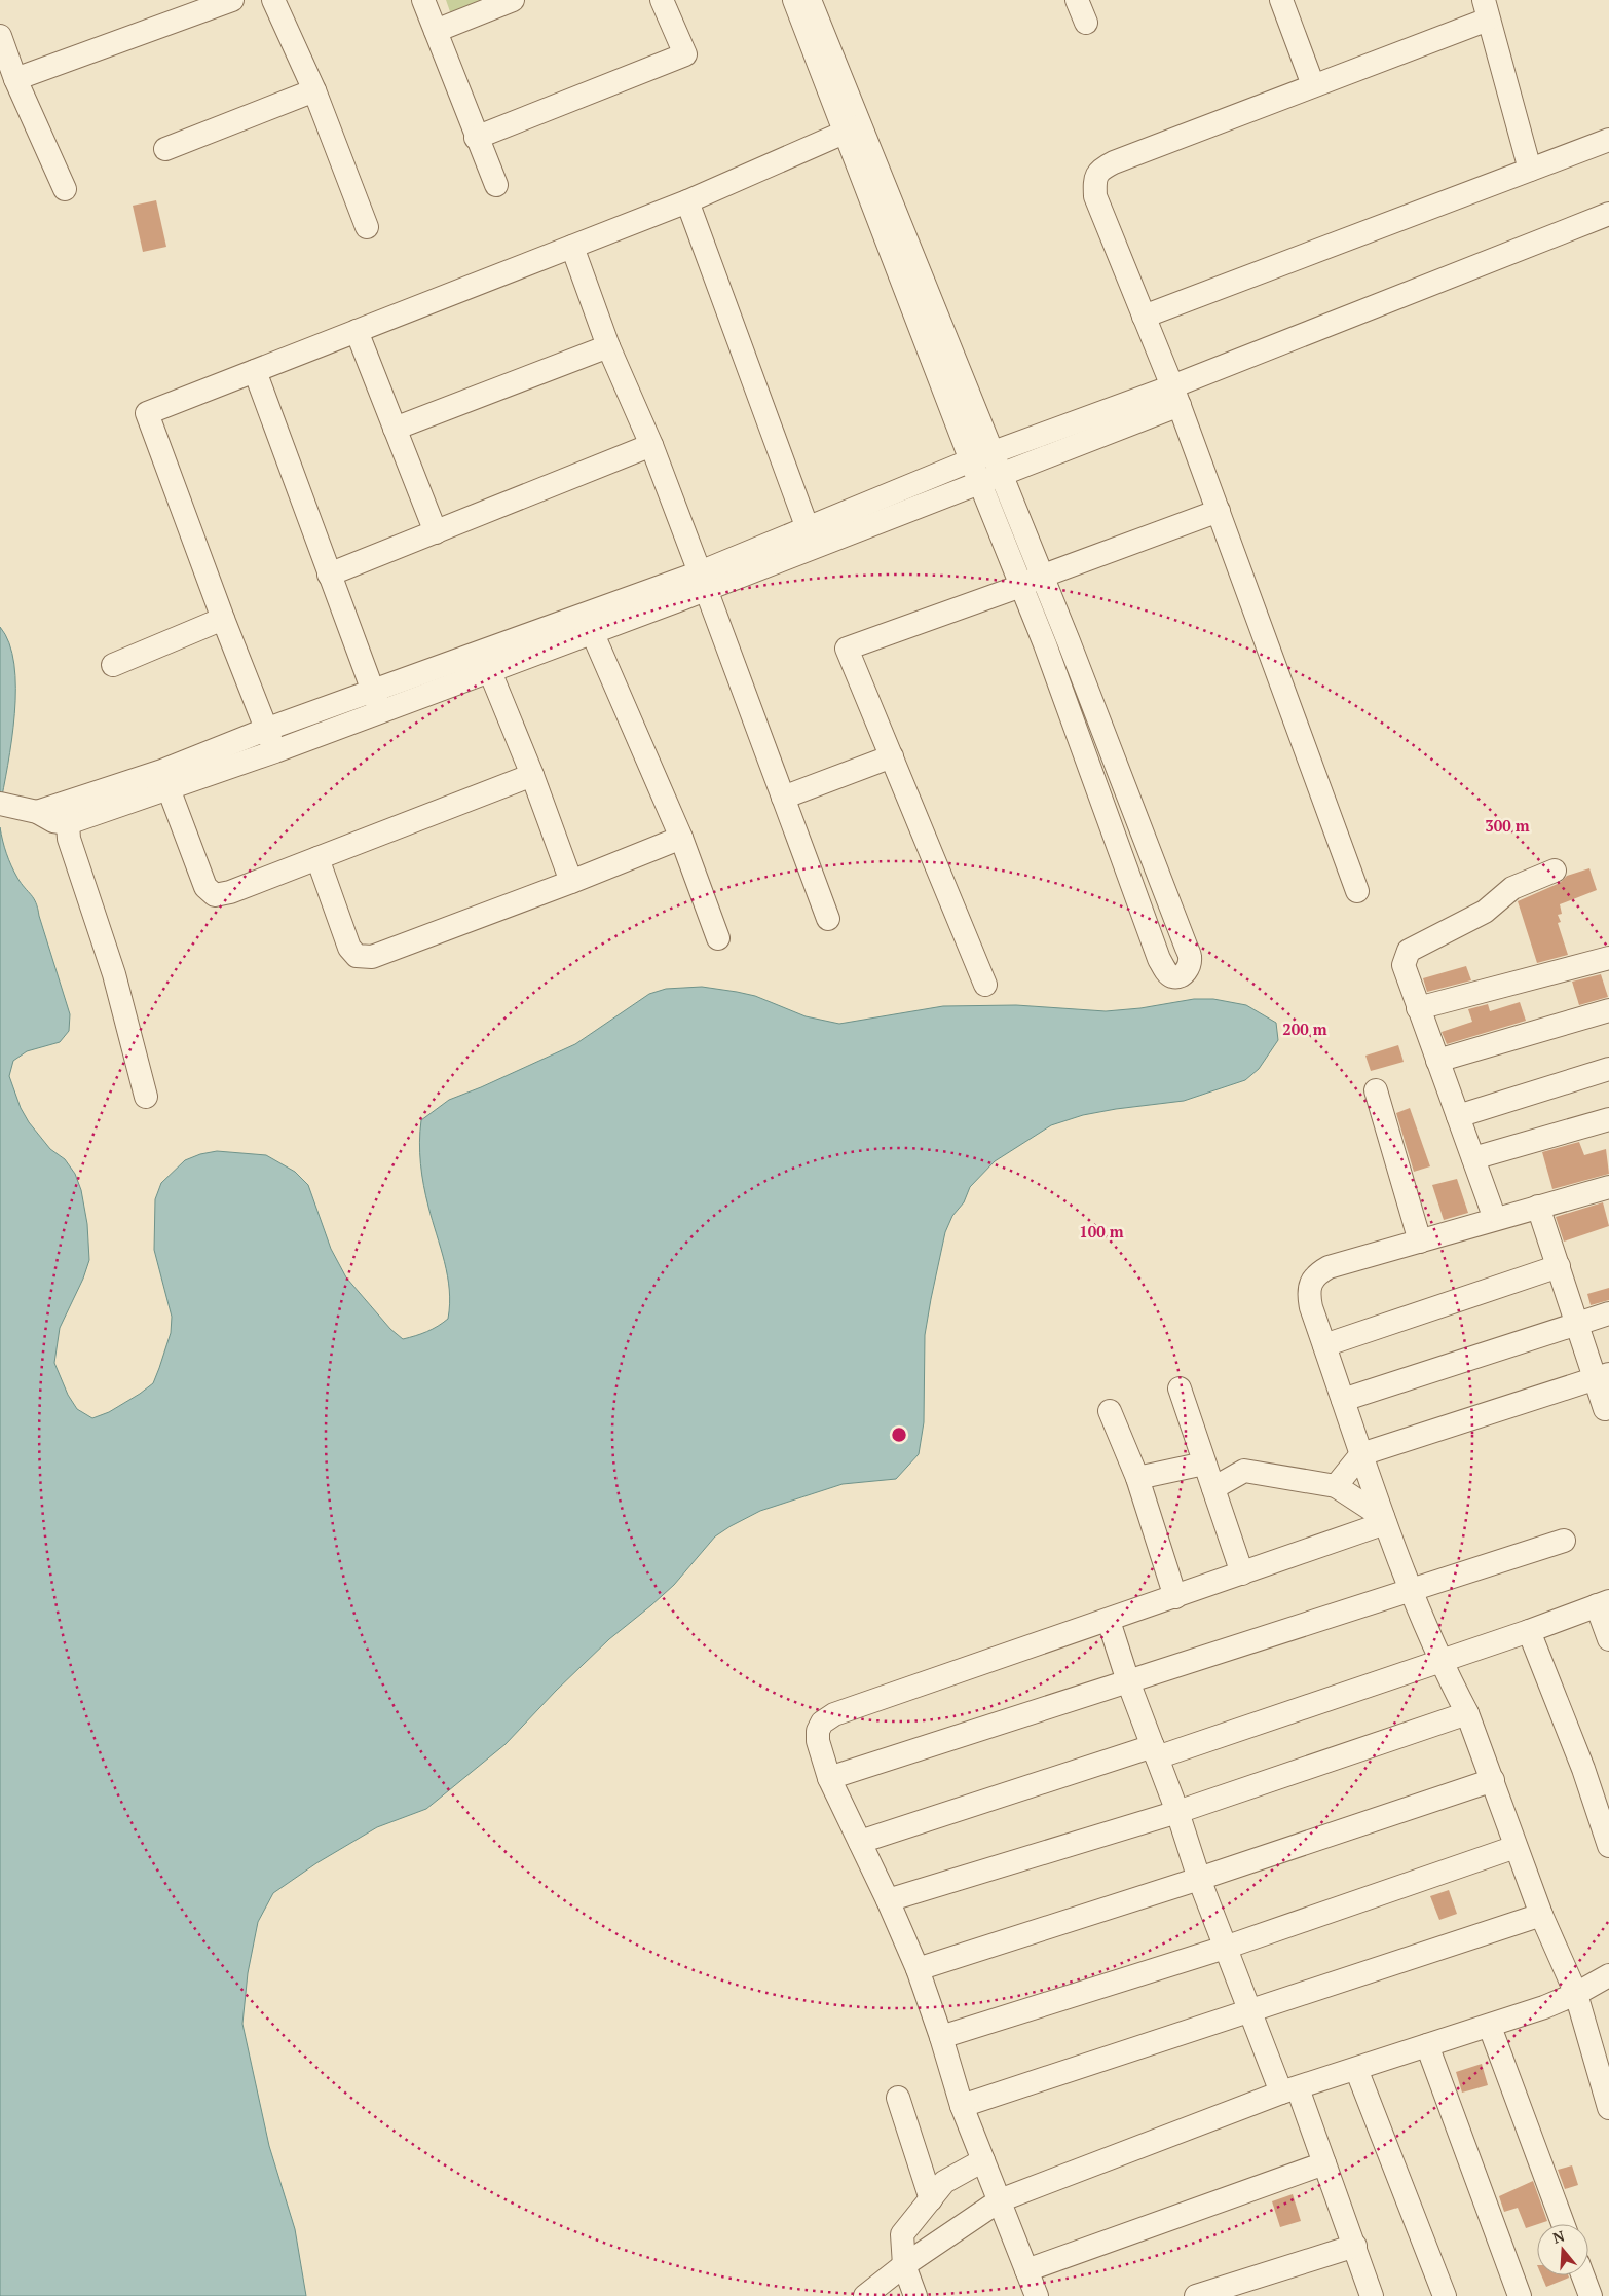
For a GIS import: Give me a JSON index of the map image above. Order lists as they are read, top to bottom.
{
  "north": "top",
  "rings": ["300 m", "200 m", "100 m"]
}
